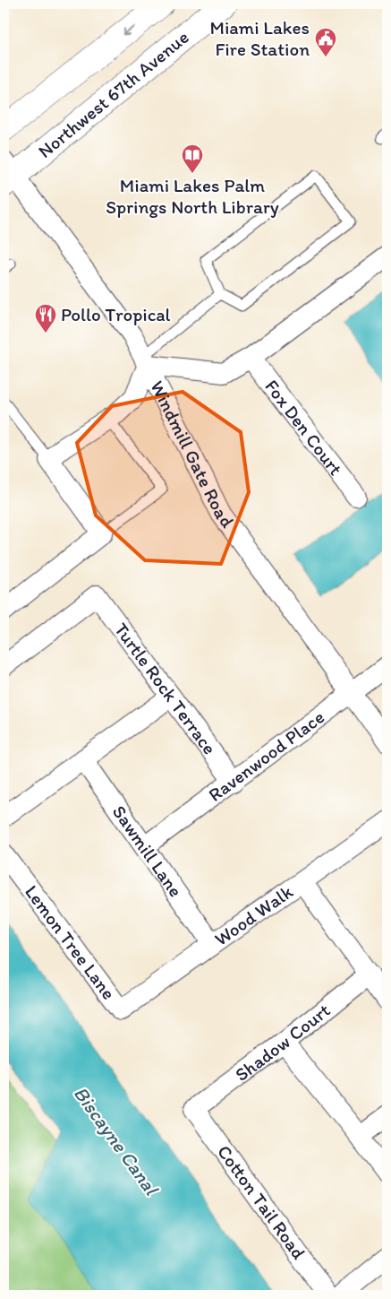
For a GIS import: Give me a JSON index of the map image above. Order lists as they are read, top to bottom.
{
  "streets": {
    "main road": ["Northwest 67th Avenue"],
    "street": [
      "Fox Den Court",
      "Windmill Gate Road",
      "Turtle Rock Terrace",
      "Ravenwood Place",
      "Sawmill Lane",
      "Wood Walk",
      "Lemon Tree Lane",
      "Shadow Court",
      "Cotton Tail Road"
    ]
  },
  "crossings": [
    ["Northwest 67th Avenue", "Windmill Gate Road"],
    ["Windmill Gate Road", "Ravenwood Place"],
    ["Turtle Rock Terrace", "Ravenwood Place"],
    ["Ravenwood Place", "Sawmill Lane"],
    ["Sawmill Lane", "Wood Walk"],
    ["Wood Walk", "Lemon Tree Lane"],
    ["Shadow Court", "Cotton Tail Road"]
  ],
  "water": ["Biscayne Canal"],
  "places": {
    "public building": ["Miami Lakes Fire Station"],
    "library": ["Miami Lakes Palm Springs North Library"],
    "restaurant": ["Pollo Tropical"]
  }
}
